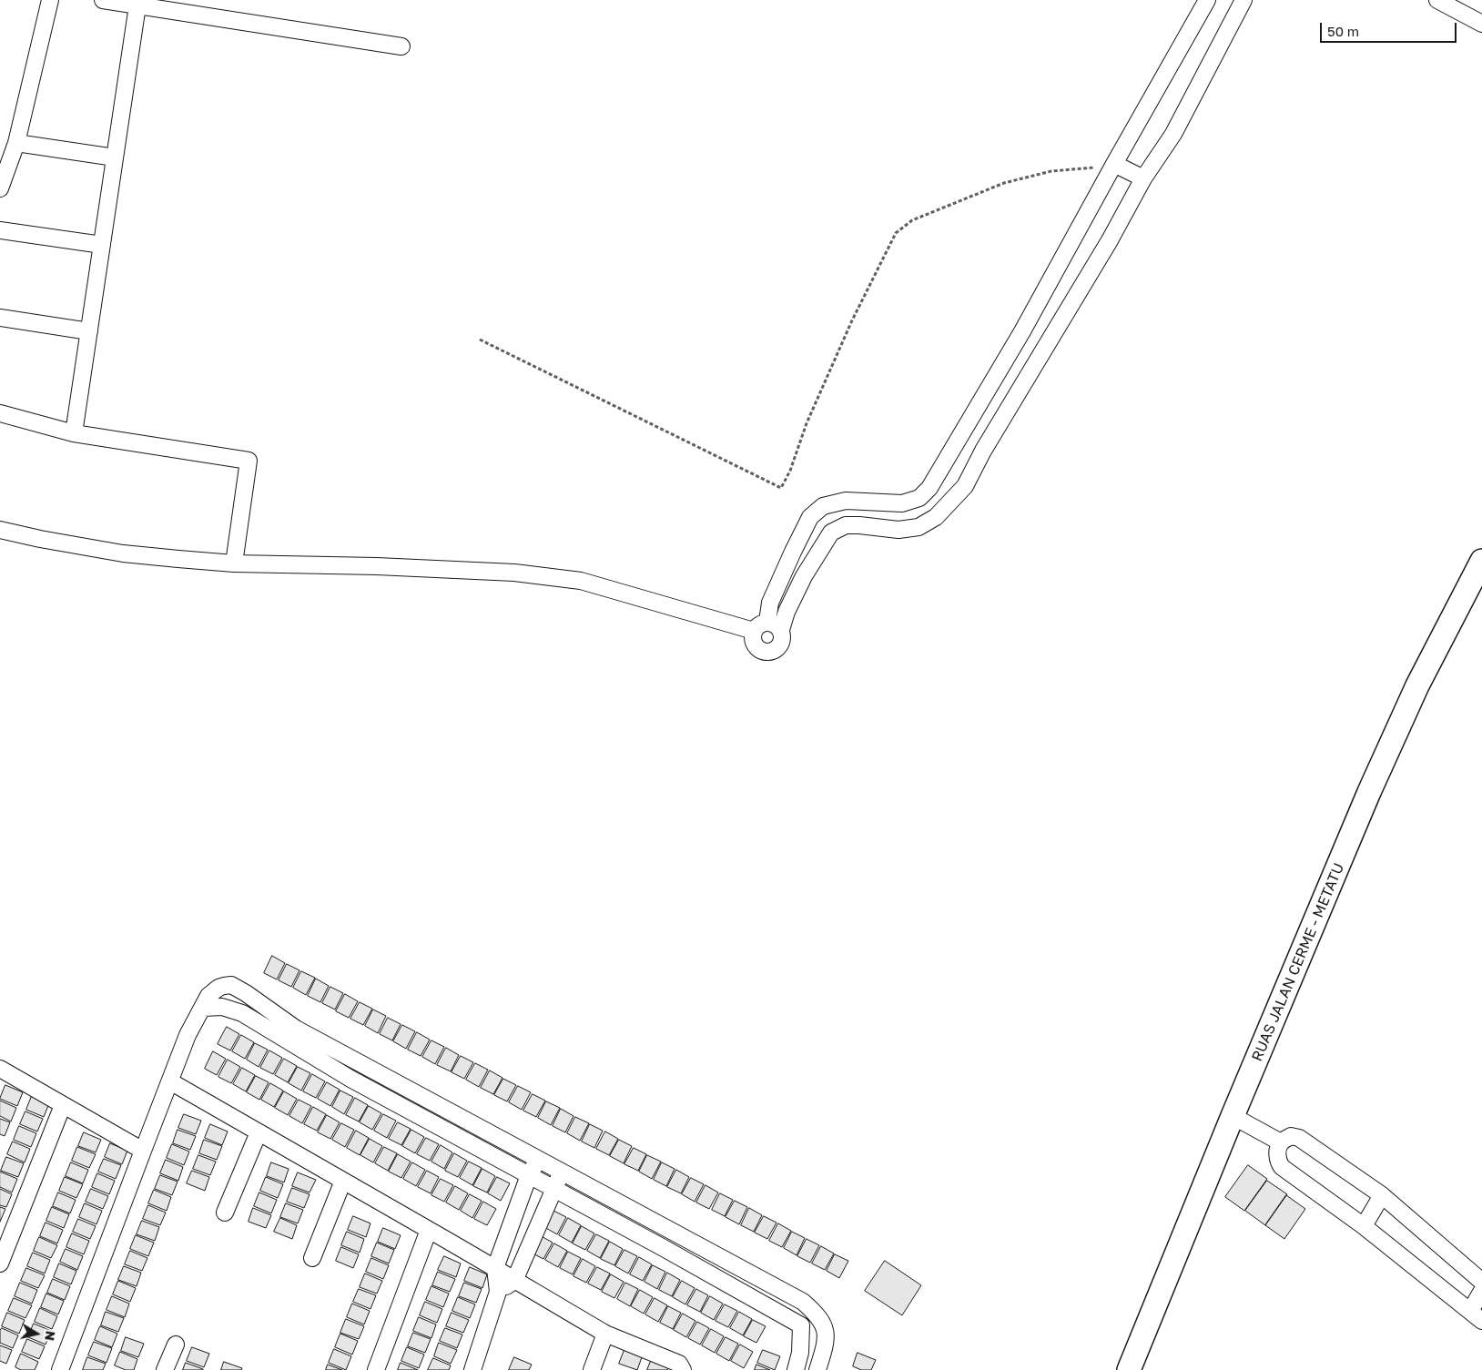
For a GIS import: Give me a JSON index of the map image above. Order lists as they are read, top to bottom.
{
  "streets": {
    "main road": ["RUAS JALAN CERME - METATU"]
  },
  "scale_bar": "50 m",
  "north": "right"
}
